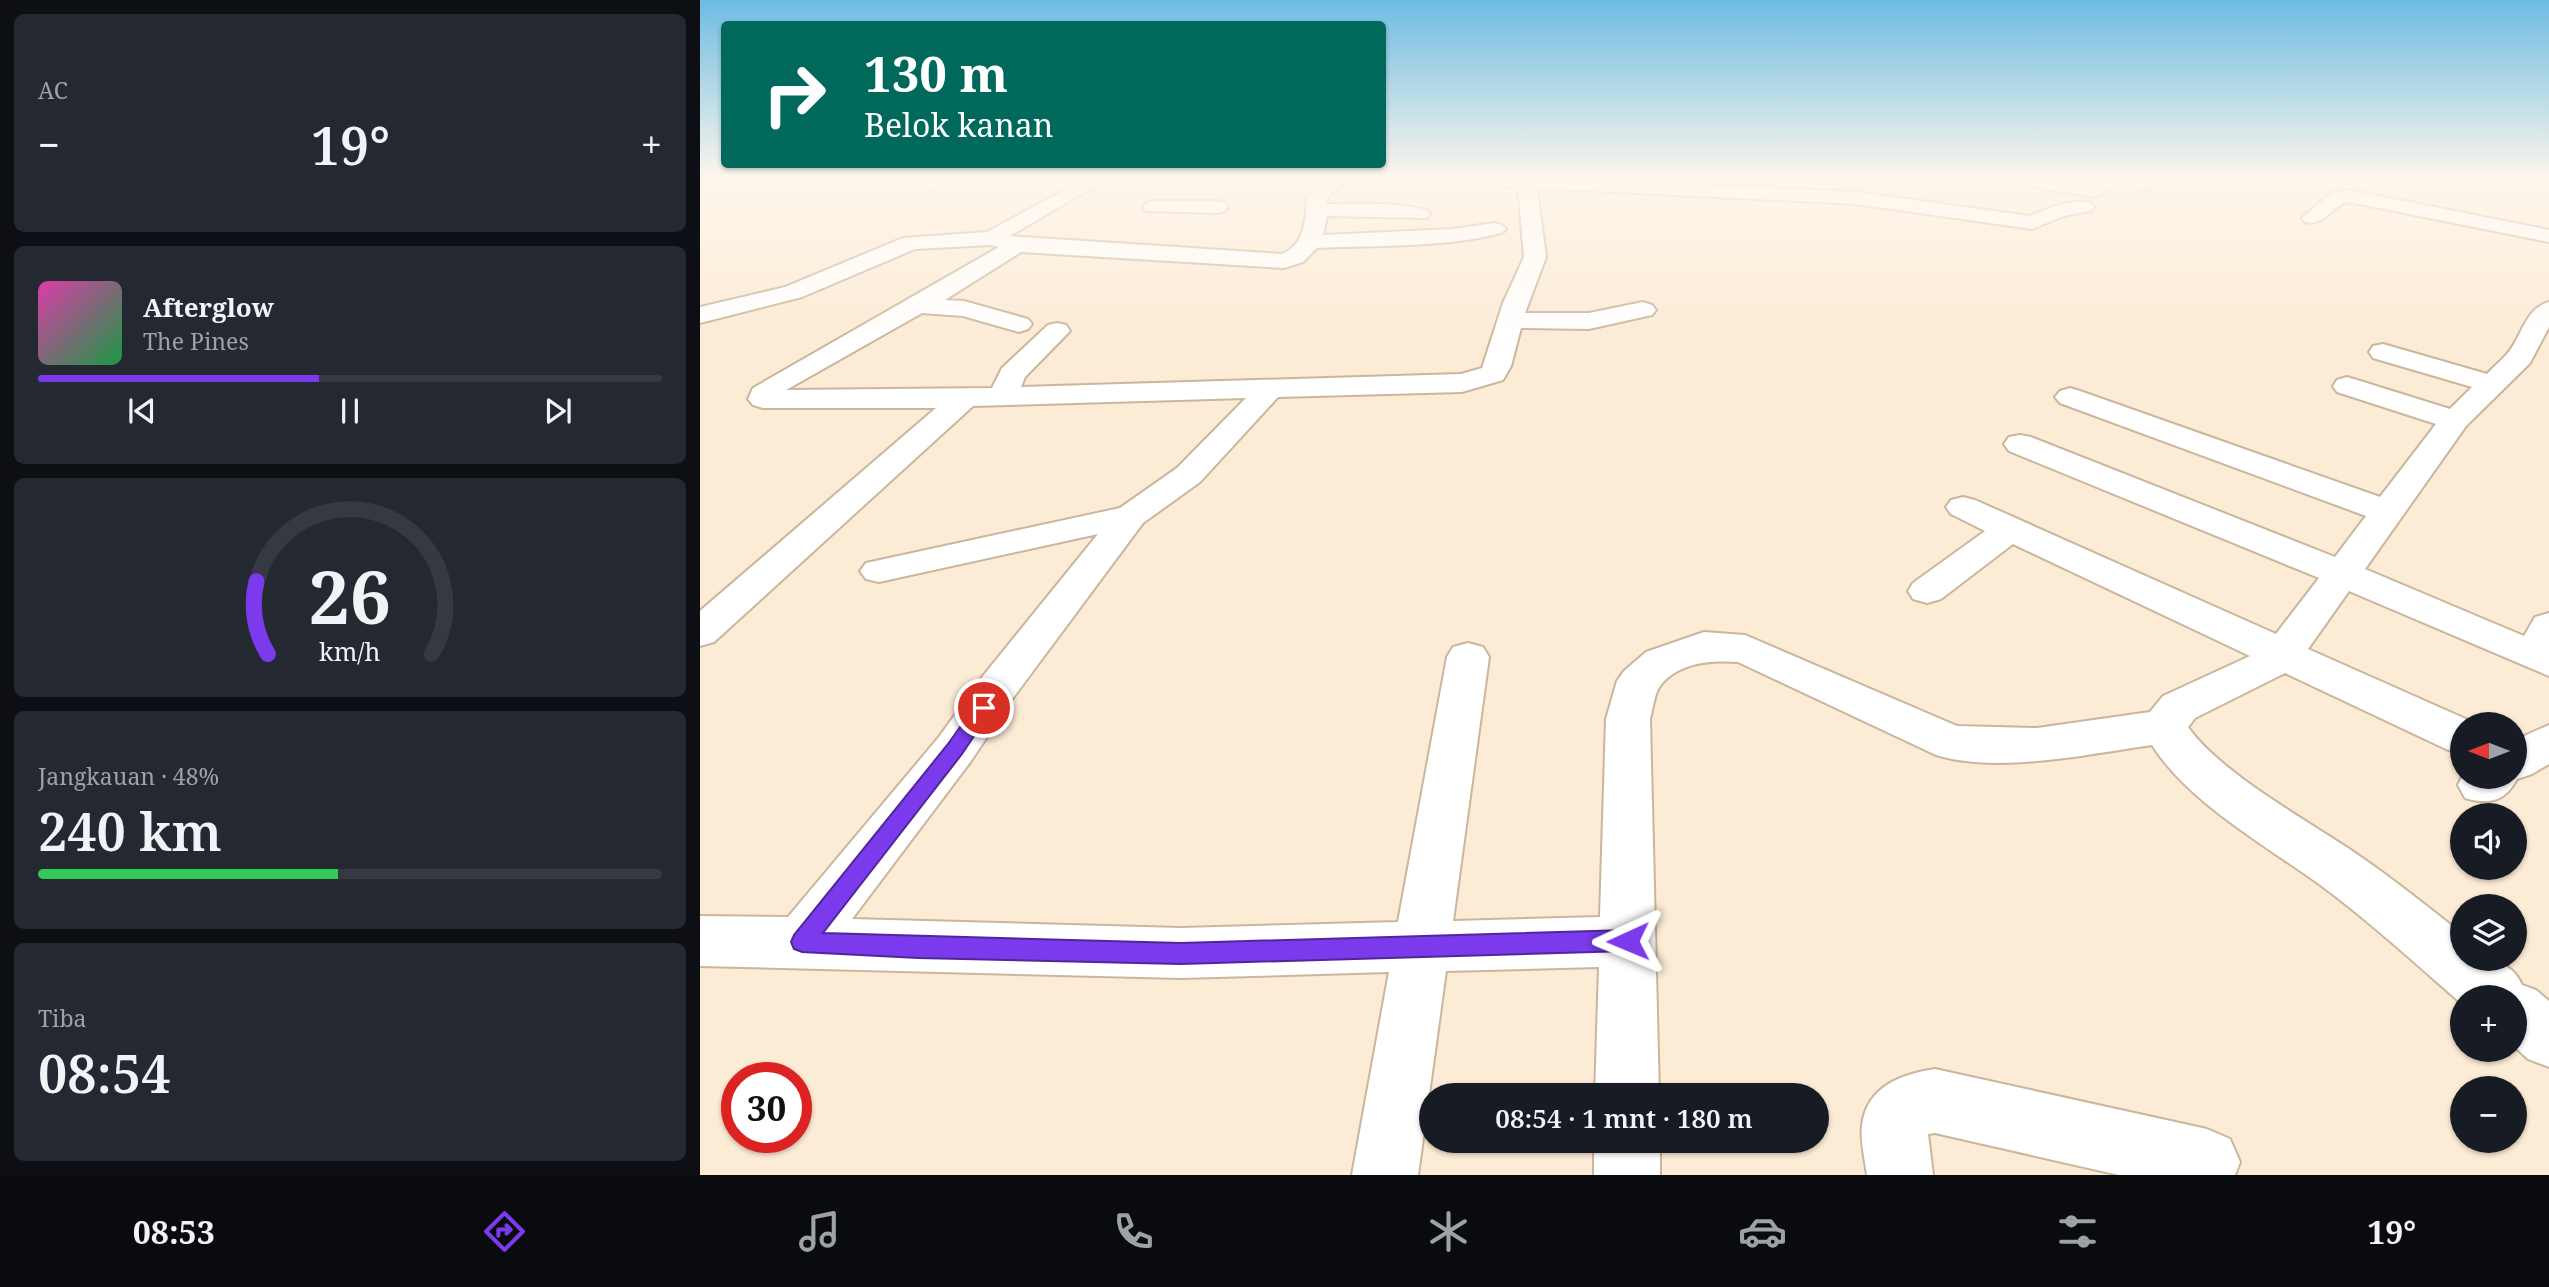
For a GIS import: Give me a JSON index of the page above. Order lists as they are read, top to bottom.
{
  "north": "left",
  "page": {
    "tile": [
      "AC",
      ["Jangkauan · 48%", "240 km"],
      ["Tiba", "08:54"]
    ],
    "turn": ["130 m", "Belok kanan"],
    "heat": ["−", "19°", "+"],
    "song": ["Afterglow", "The Pines"],
    "map_buttons": ["+", "−"],
    "limit": "30",
    "trip": "08:54 · 1 mnt · 180 m",
    "tabs": ["08:53", "19°"],
    "gauge": ["26", "km/h"]
  }
}
